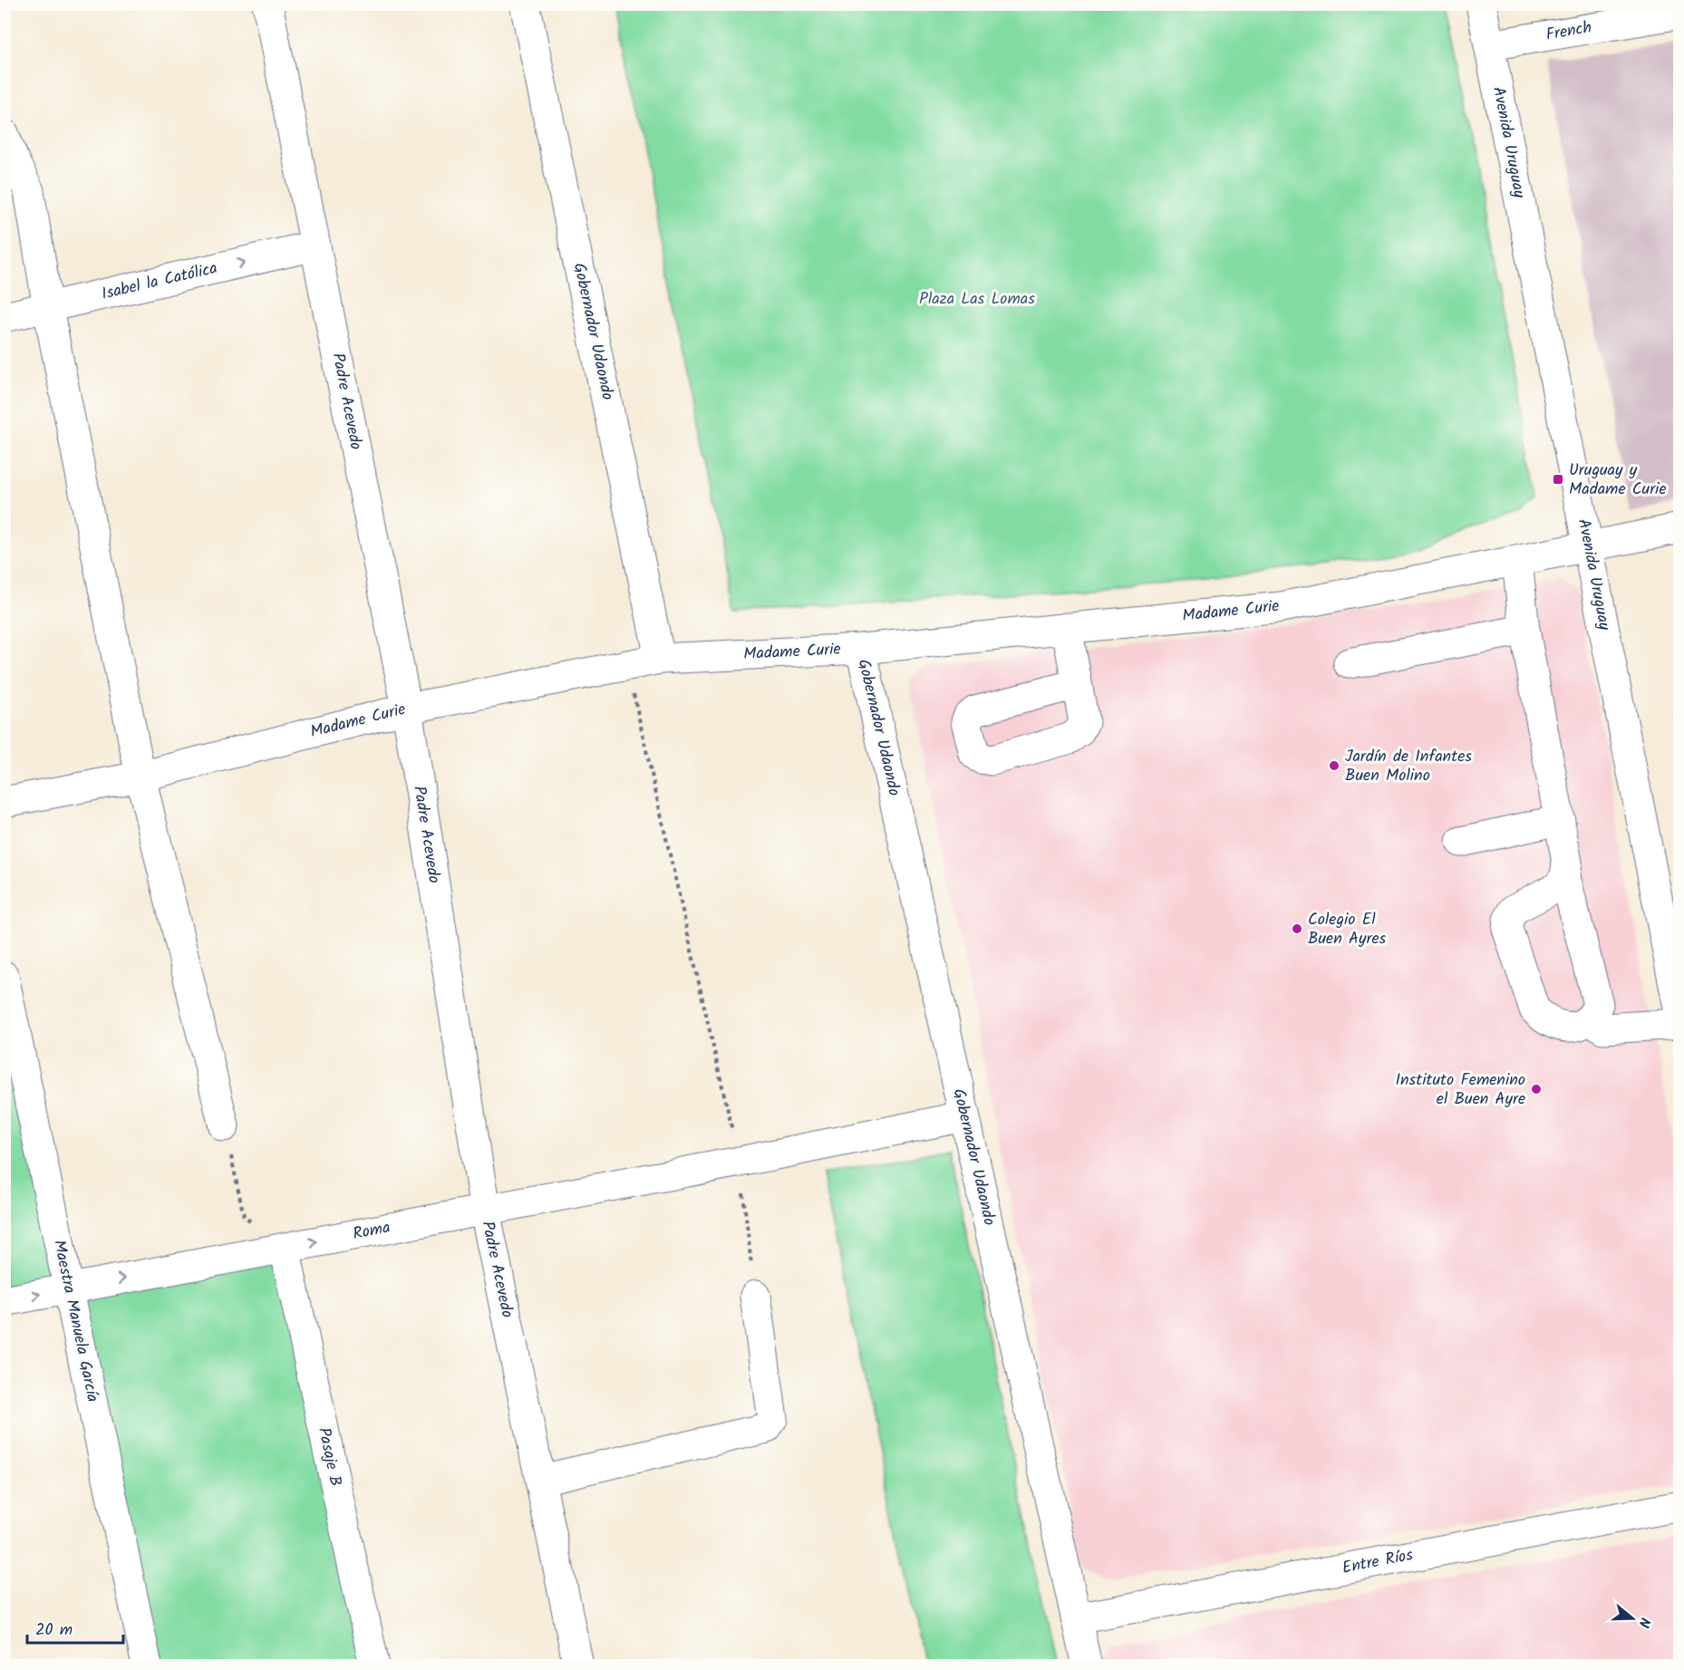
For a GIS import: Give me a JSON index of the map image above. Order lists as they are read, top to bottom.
{
  "streets": {
    "street": [
      "French",
      "Avenida Uruguay",
      "Isabel la Católica",
      "Gobernador Udaondo",
      "Padre Acevedo",
      "Madame Curie",
      "Roma",
      "Maestra Manuela García",
      "Pasaje B",
      "Entre Ríos"
    ]
  },
  "crossings": [
    ["French", "Avenida Uruguay"],
    ["Avenida Uruguay", "Madame Curie"],
    ["Isabel la Católica", "Padre Acevedo"],
    ["Gobernador Udaondo", "Madame Curie"],
    ["Gobernador Udaondo", "Roma"],
    ["Gobernador Udaondo", "Entre Ríos"],
    ["Padre Acevedo", "Madame Curie"],
    ["Padre Acevedo", "Roma"],
    ["Roma", "Maestra Manuela García"],
    ["Roma", "Pasaje B"]
  ],
  "one_way": ["Isabel la Católica", "Roma"],
  "parks": ["Plaza Las Lomas"],
  "places": {
    "transit": ["Uruguay y Madame Curie"],
    "other": ["Jardín de Infantes Buen Molino", "Colegio El Buen Ayres", "Instituto Femenino el Buen Ayre"]
  },
  "scale_bar": "20 m",
  "north": "right"
}
